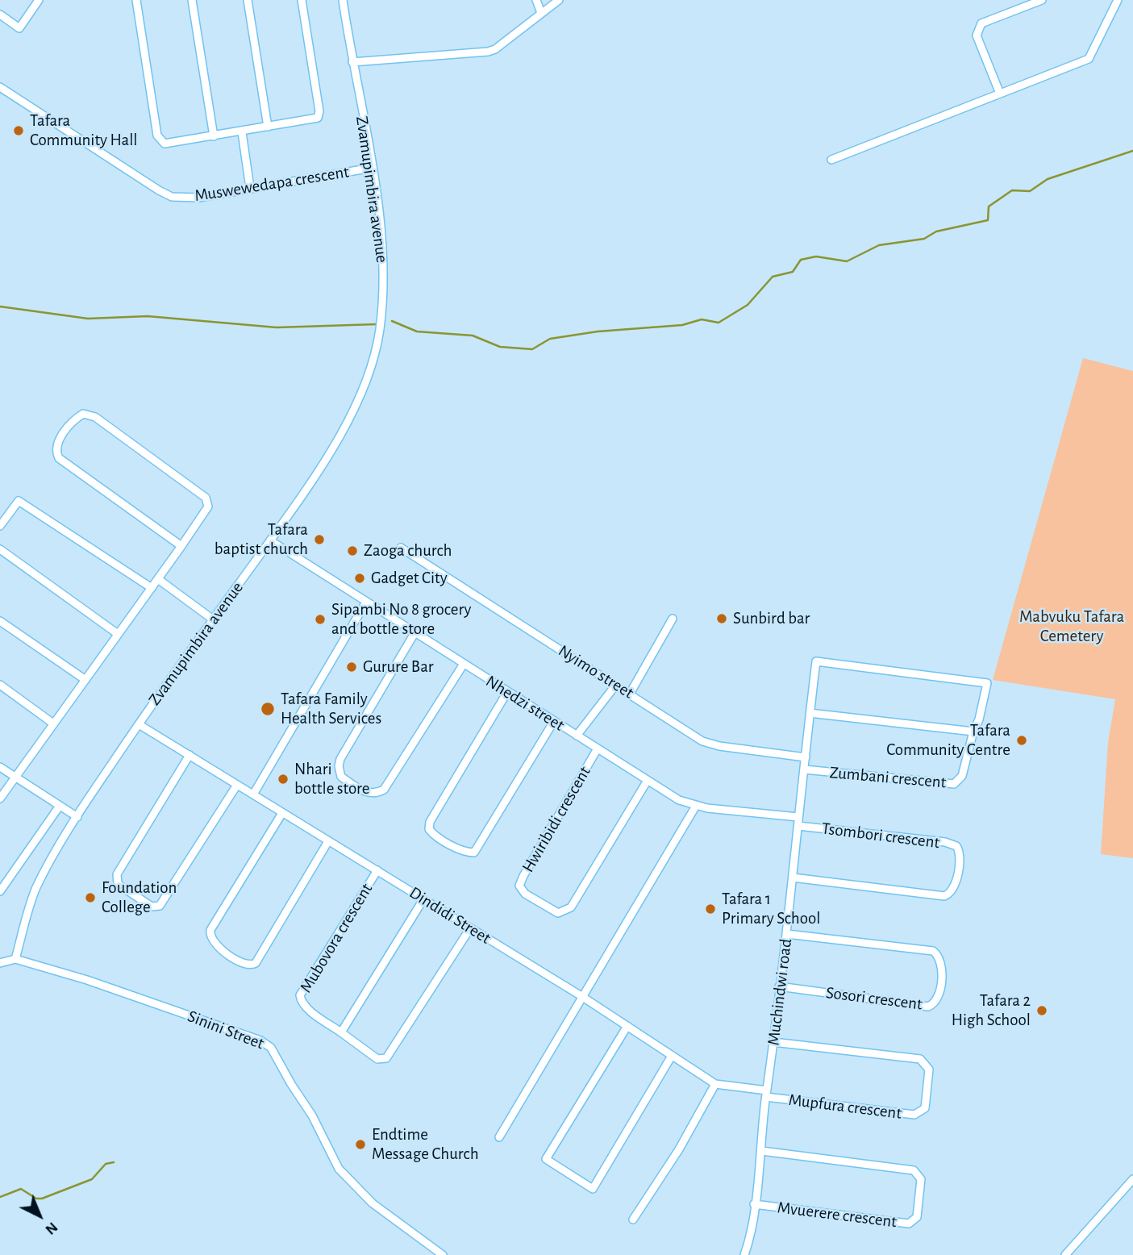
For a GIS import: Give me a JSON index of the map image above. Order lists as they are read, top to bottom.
{
  "streets": {
    "street": [
      "Muswewedapa crescent",
      "Zvamupimbira avenue",
      "Nyimo street",
      "Nhedzi street",
      "Zumbani crescent",
      "Hwiribidi crescent",
      "Tsombori crescent",
      "Dindidi Street",
      "Mubovora crescent",
      "Muchindwi road",
      "Sosori crescent",
      "Sinini Street",
      "Mupfura crescent",
      "Mvuerere crescent"
    ]
  },
  "crossings": [
    ["Muswewedapa crescent", "Zvamupimbira avenue"],
    ["Zvamupimbira avenue", "Nhedzi street"],
    ["Zvamupimbira avenue", "Dindidi Street"],
    ["Zvamupimbira avenue", "Sinini Street"],
    ["Nyimo street", "Muchindwi road"],
    ["Nhedzi street", "Hwiribidi crescent"],
    ["Nhedzi street", "Muchindwi road"],
    ["Zumbani crescent", "Muchindwi road"],
    ["Tsombori crescent", "Muchindwi road"],
    ["Dindidi Street", "Mubovora crescent"],
    ["Dindidi Street", "Muchindwi road"],
    ["Dindidi Street", "Mupfura crescent"],
    ["Muchindwi road", "Sosori crescent"],
    ["Muchindwi road", "Mupfura crescent"],
    ["Muchindwi road", "Mvuerere crescent"]
  ],
  "parks": ["Mabvuku Tafara Cemetery"],
  "places": [
    "Tafara Community Hall",
    "Tafara baptist church",
    "Zaoga church",
    "Gadget City",
    "Sunbird bar",
    "Sipambi No 8 grocery and bottle store",
    "Gurure Bar",
    "Tafara Family Health Services",
    "Tafara Community Centre",
    "Nhari bottle store",
    "Foundation College",
    "Tafara 1 Primary School",
    "Tafara 2 High School",
    "Endtime Message Church"
  ],
  "north": "bottom right"
}
